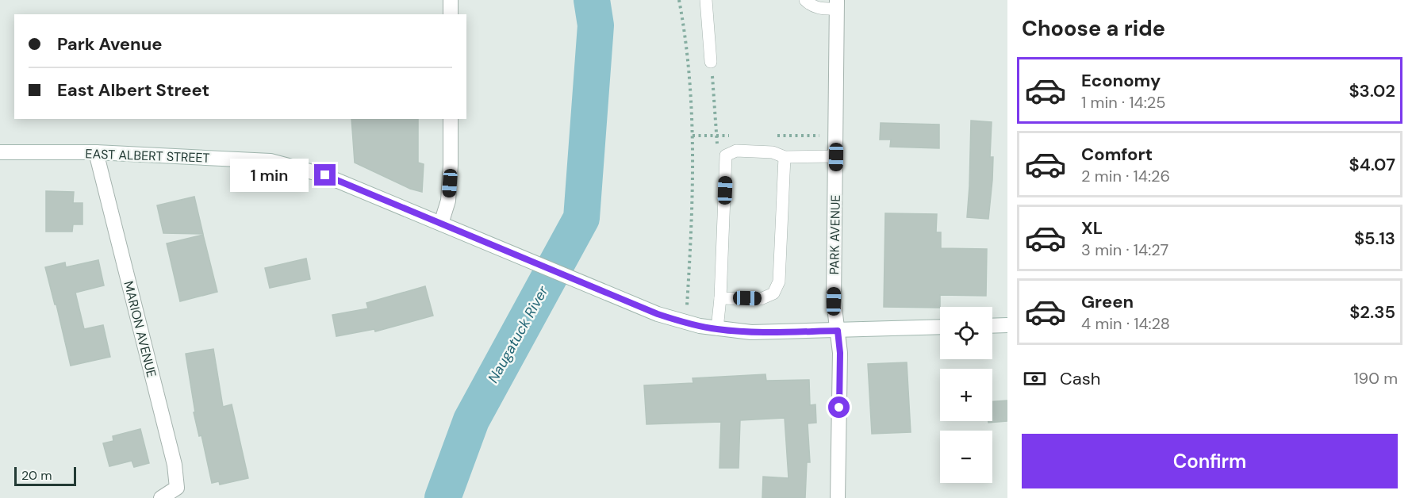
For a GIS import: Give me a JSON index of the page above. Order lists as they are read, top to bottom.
{
  "streets": {
    "main road": ["EAST ALBERT STREET", "PARK AVENUE", "MARION AVENUE"]
  },
  "crossings": [
    ["EAST ALBERT STREET", "PARK AVENUE"],
    ["EAST ALBERT STREET", "MARION AVENUE"]
  ],
  "water": ["Naugatuck River"],
  "scale_bar": "20 m",
  "page": {
    "heading": "Choose a ride",
    "banner": ["Park Avenue", "East Albert Street"],
    "list": [
      {
        "name": "Economy",
        "note": "1 min · 14:25",
        "value": "$3.02"
      },
      {
        "name": "Comfort",
        "note": "2 min · 14:26",
        "value": "$4.07"
      },
      {
        "name": "XL",
        "note": "3 min · 14:27",
        "value": "$5.13"
      },
      {
        "name": "Green",
        "note": "4 min · 14:28",
        "value": "$2.35"
      }
    ],
    "bubble": "1 min",
    "map_buttons": ["+", "−"],
    "pay": ["Cash", "190 m"],
    "buttons": "Confirm",
    "scale": "20 m"
  }
}
